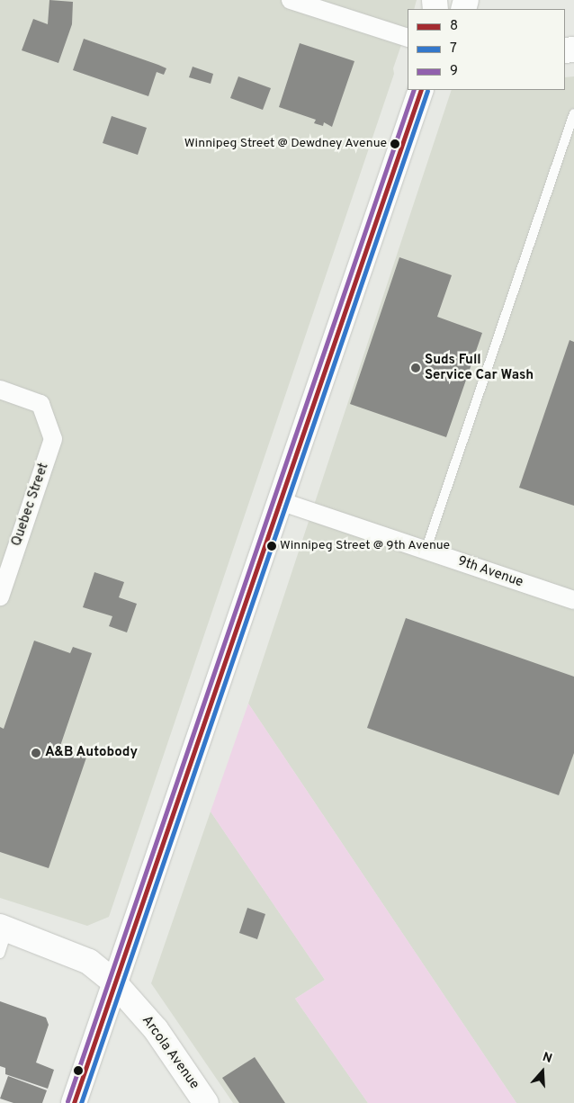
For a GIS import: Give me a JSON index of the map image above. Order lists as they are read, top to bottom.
{
  "streets": {
    "main road": ["Arcola Avenue"],
    "street": ["Quebec Street", "9th Avenue"]
  },
  "places": [
    "Winnipeg Street @ Dewdney Avenue",
    "Suds Full Service Car Wash",
    "Winnipeg Street @ 9th Avenue",
    "A&B Autobody"
  ],
  "lines": ["transit line 8", "transit line 9", "transit line 7"],
  "legend": ["8", "7", "9"],
  "north": "top"
}
